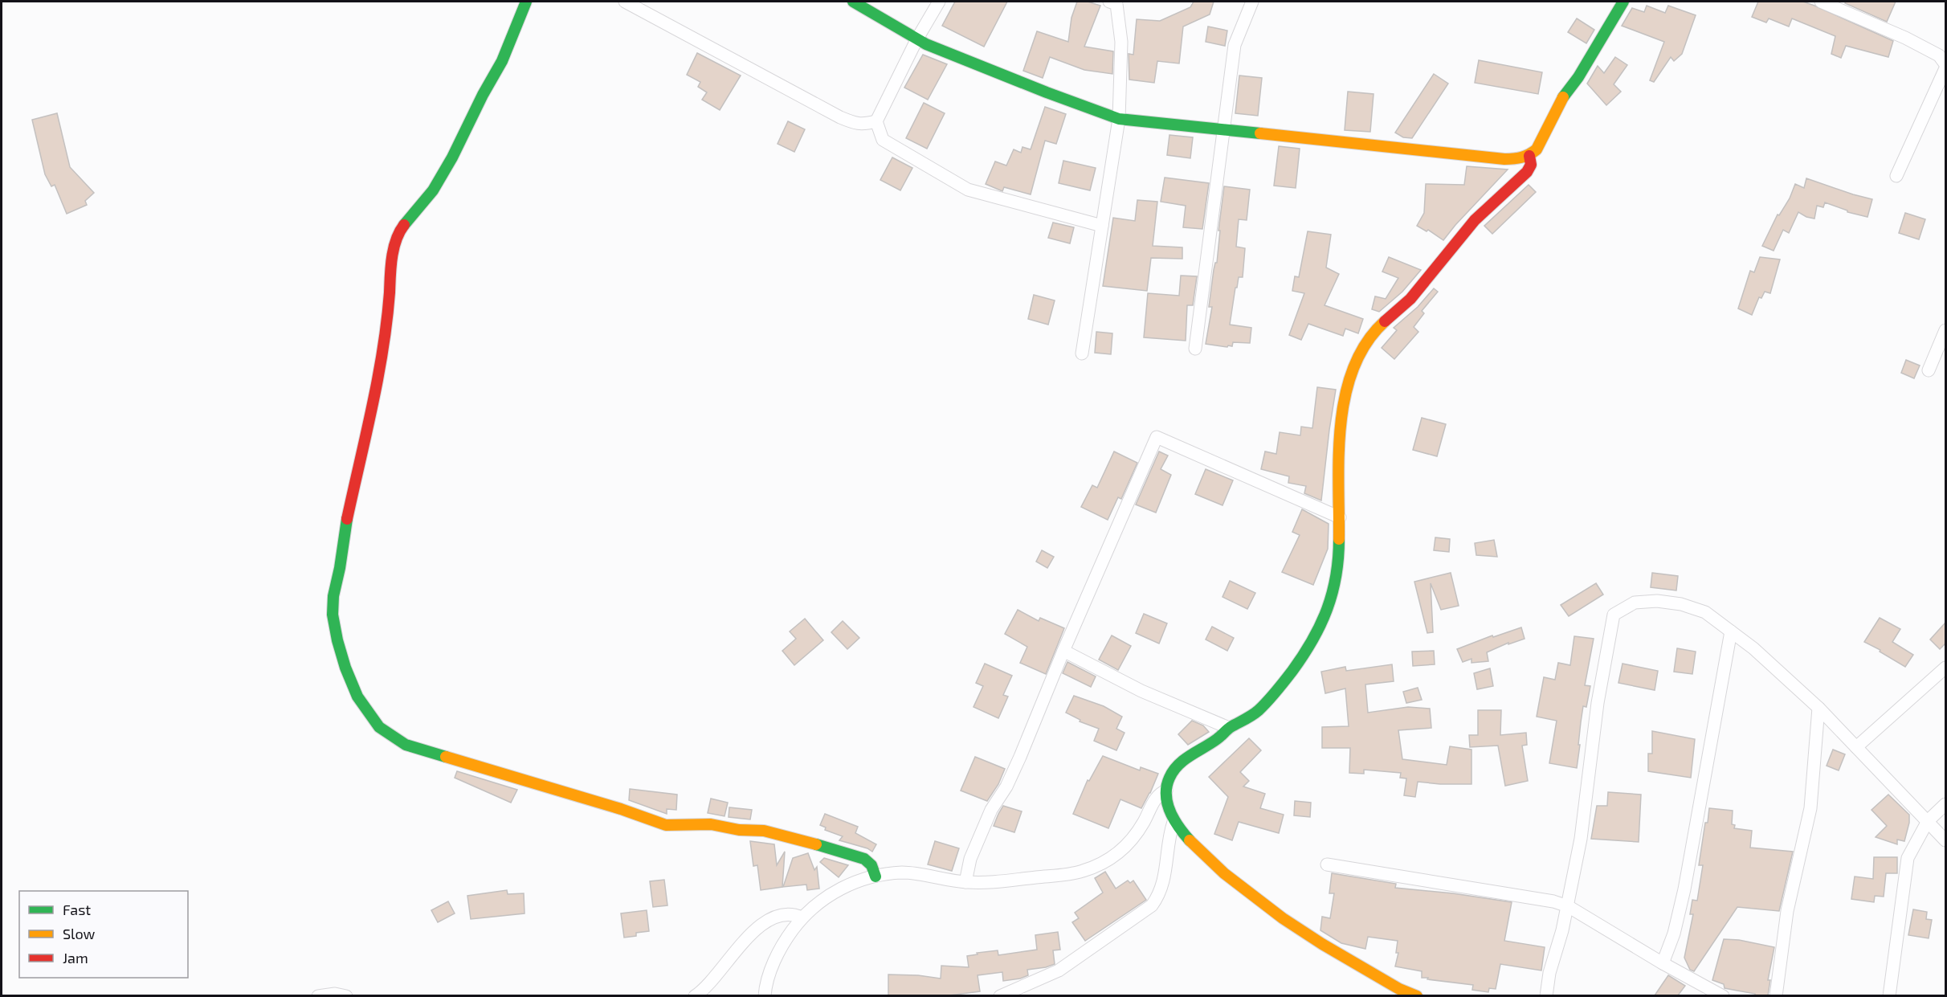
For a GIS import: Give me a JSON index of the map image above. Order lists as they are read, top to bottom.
{
  "legend": ["Fast", "Slow", "Jam"]
}
